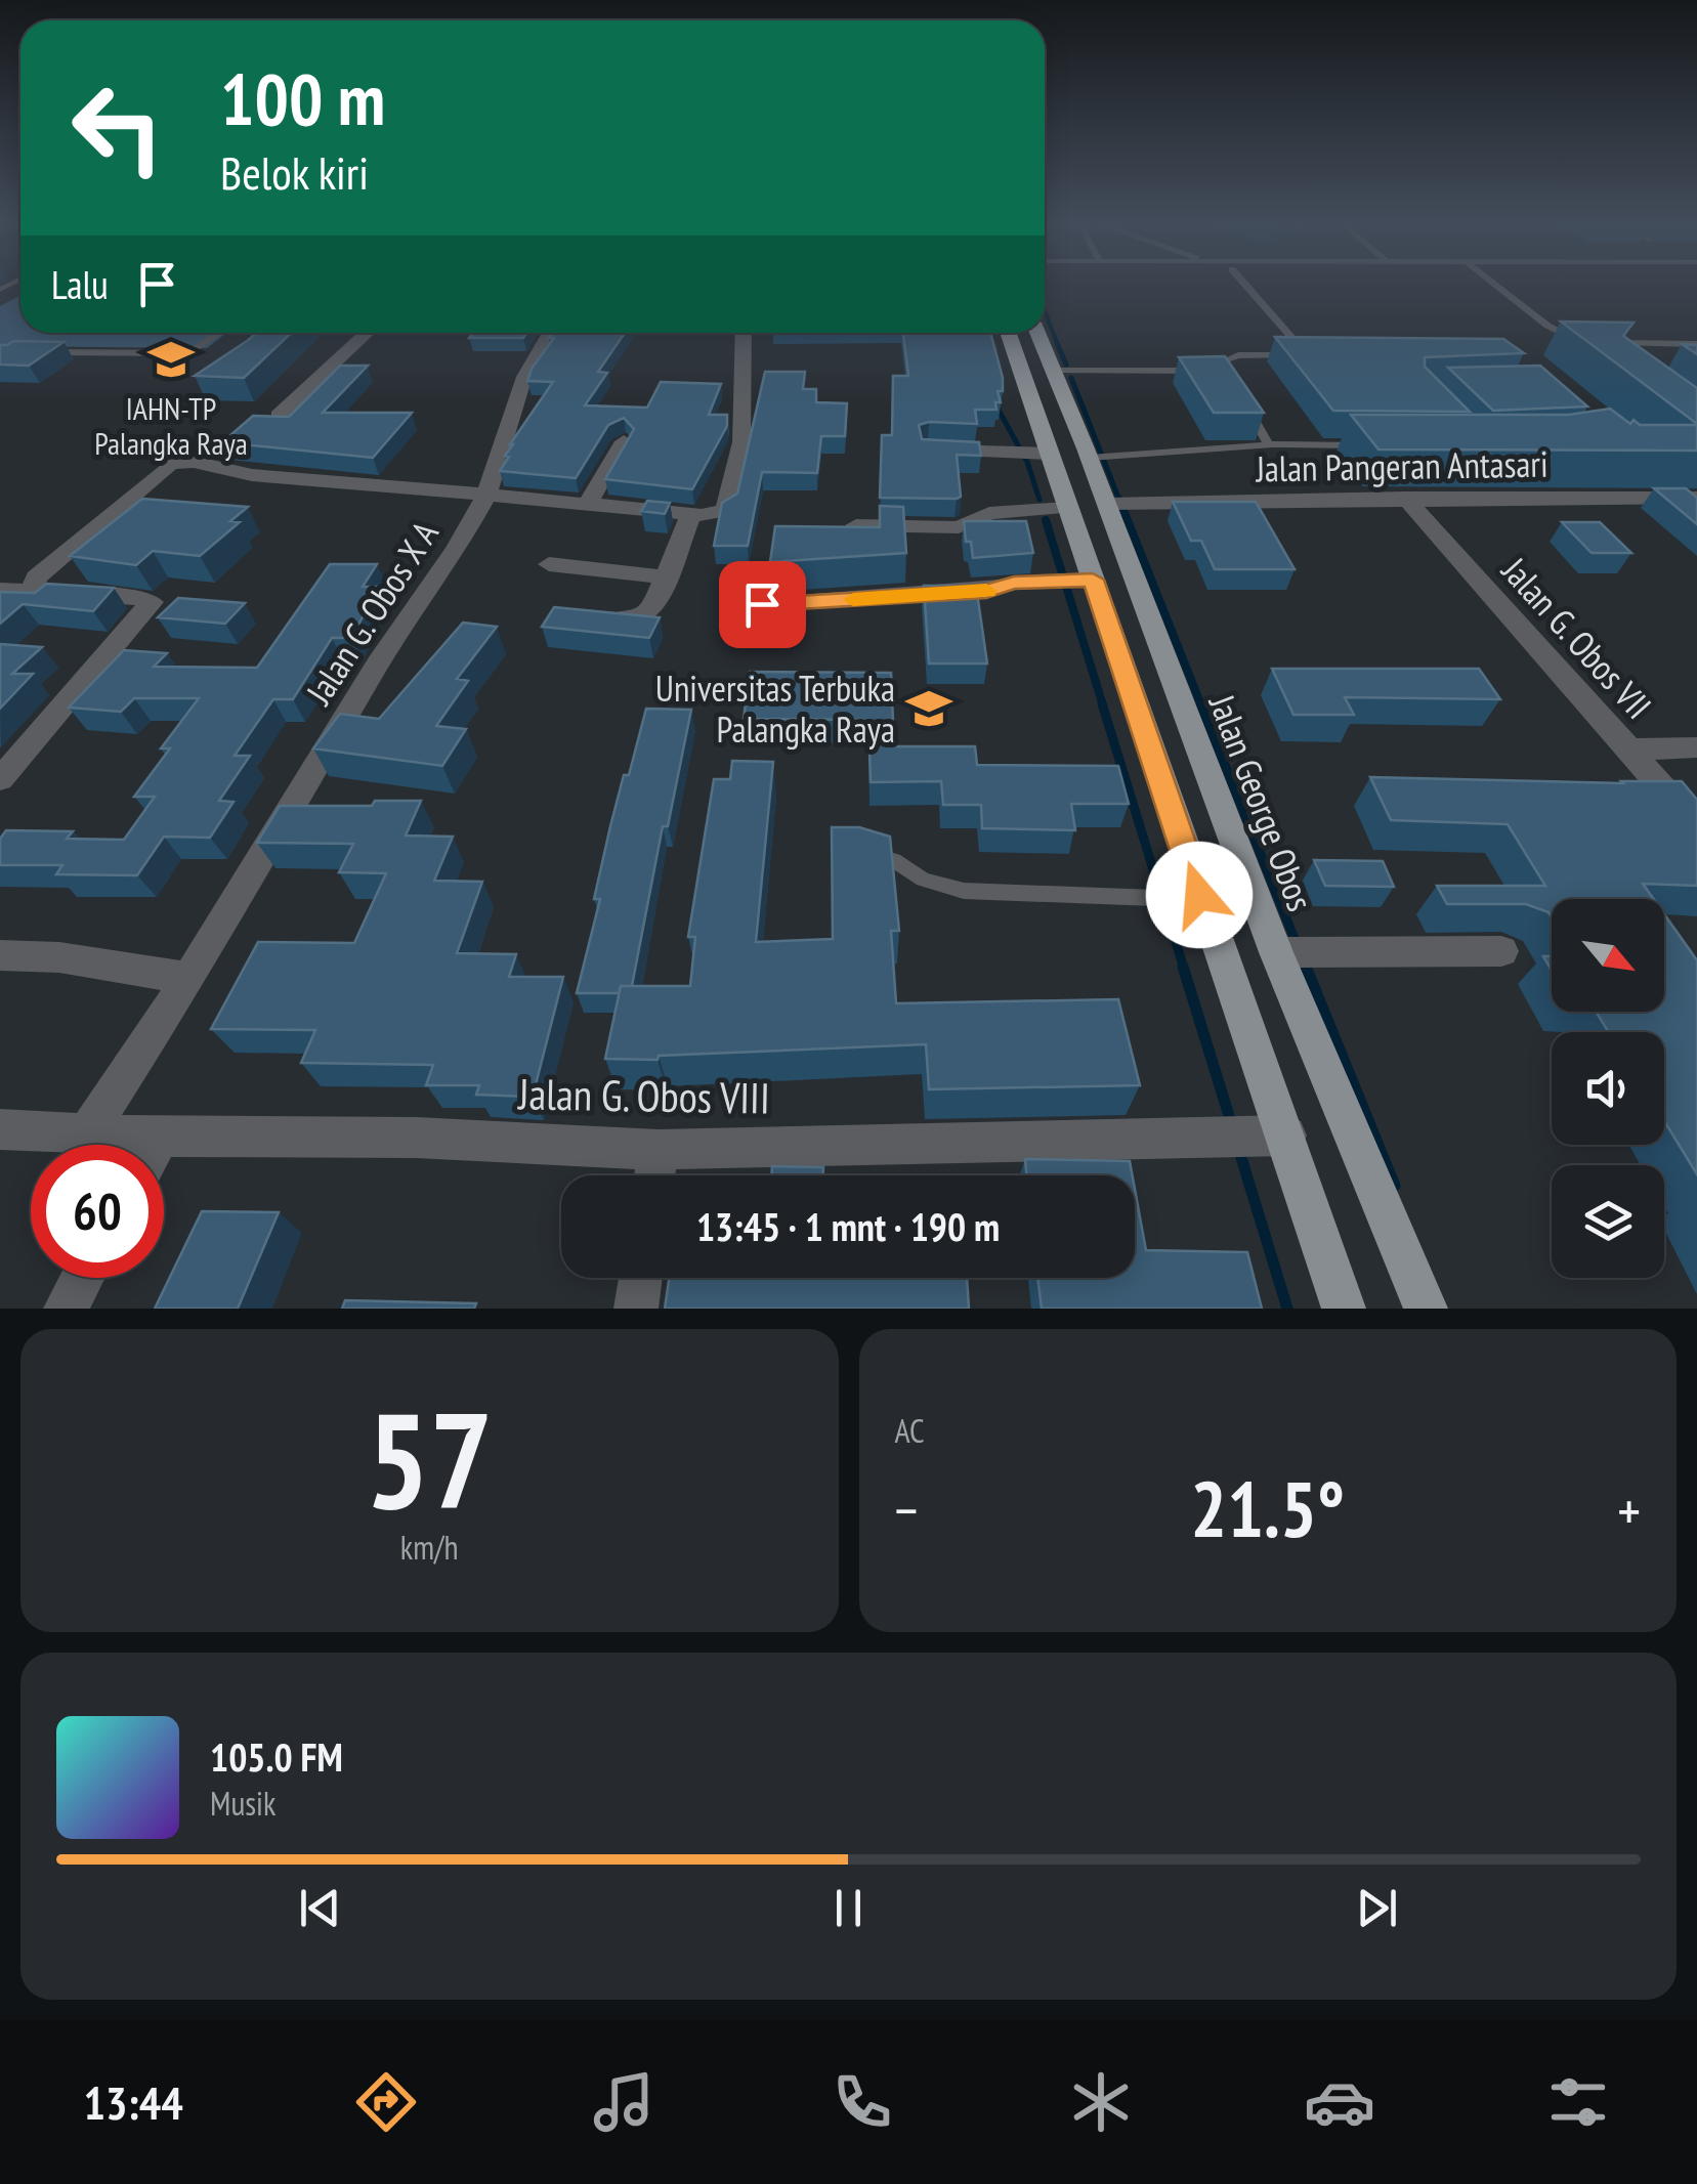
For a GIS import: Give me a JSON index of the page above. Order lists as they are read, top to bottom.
{
  "streets": {
    "main road": ["Jalan George Obos"],
    "street": [
      "Jalan Pangeran Antasari",
      "Jalan G. Obos X A",
      "Jalan G. Obos VII",
      "Jalan G. Obos VIII"
    ]
  },
  "crossings": [
    ["Jalan Pangeran Antasari", "Jalan G. Obos VII"],
    ["Jalan Pangeran Antasari", "Jalan George Obos"],
    ["Jalan G. Obos X A", "Jalan G. Obos VIII"]
  ],
  "places": {
    "school or university": ["IAHN-TP Palangka Raya", "Universitas Terbuka Palangka Raya"]
  },
  "north": "bottom right",
  "page": {
    "turn": ["100 m", "Belok kiri"],
    "then": "Lalu",
    "limit": "60",
    "trip": "13:45 · 1 mnt · 190 m",
    "tile": [
      ["57", "km/h"],
      "AC"
    ],
    "heat": ["−", "21.5°", "+"],
    "song": ["105.0 FM", "Musik"],
    "tabs": "13:44"
  }
}
